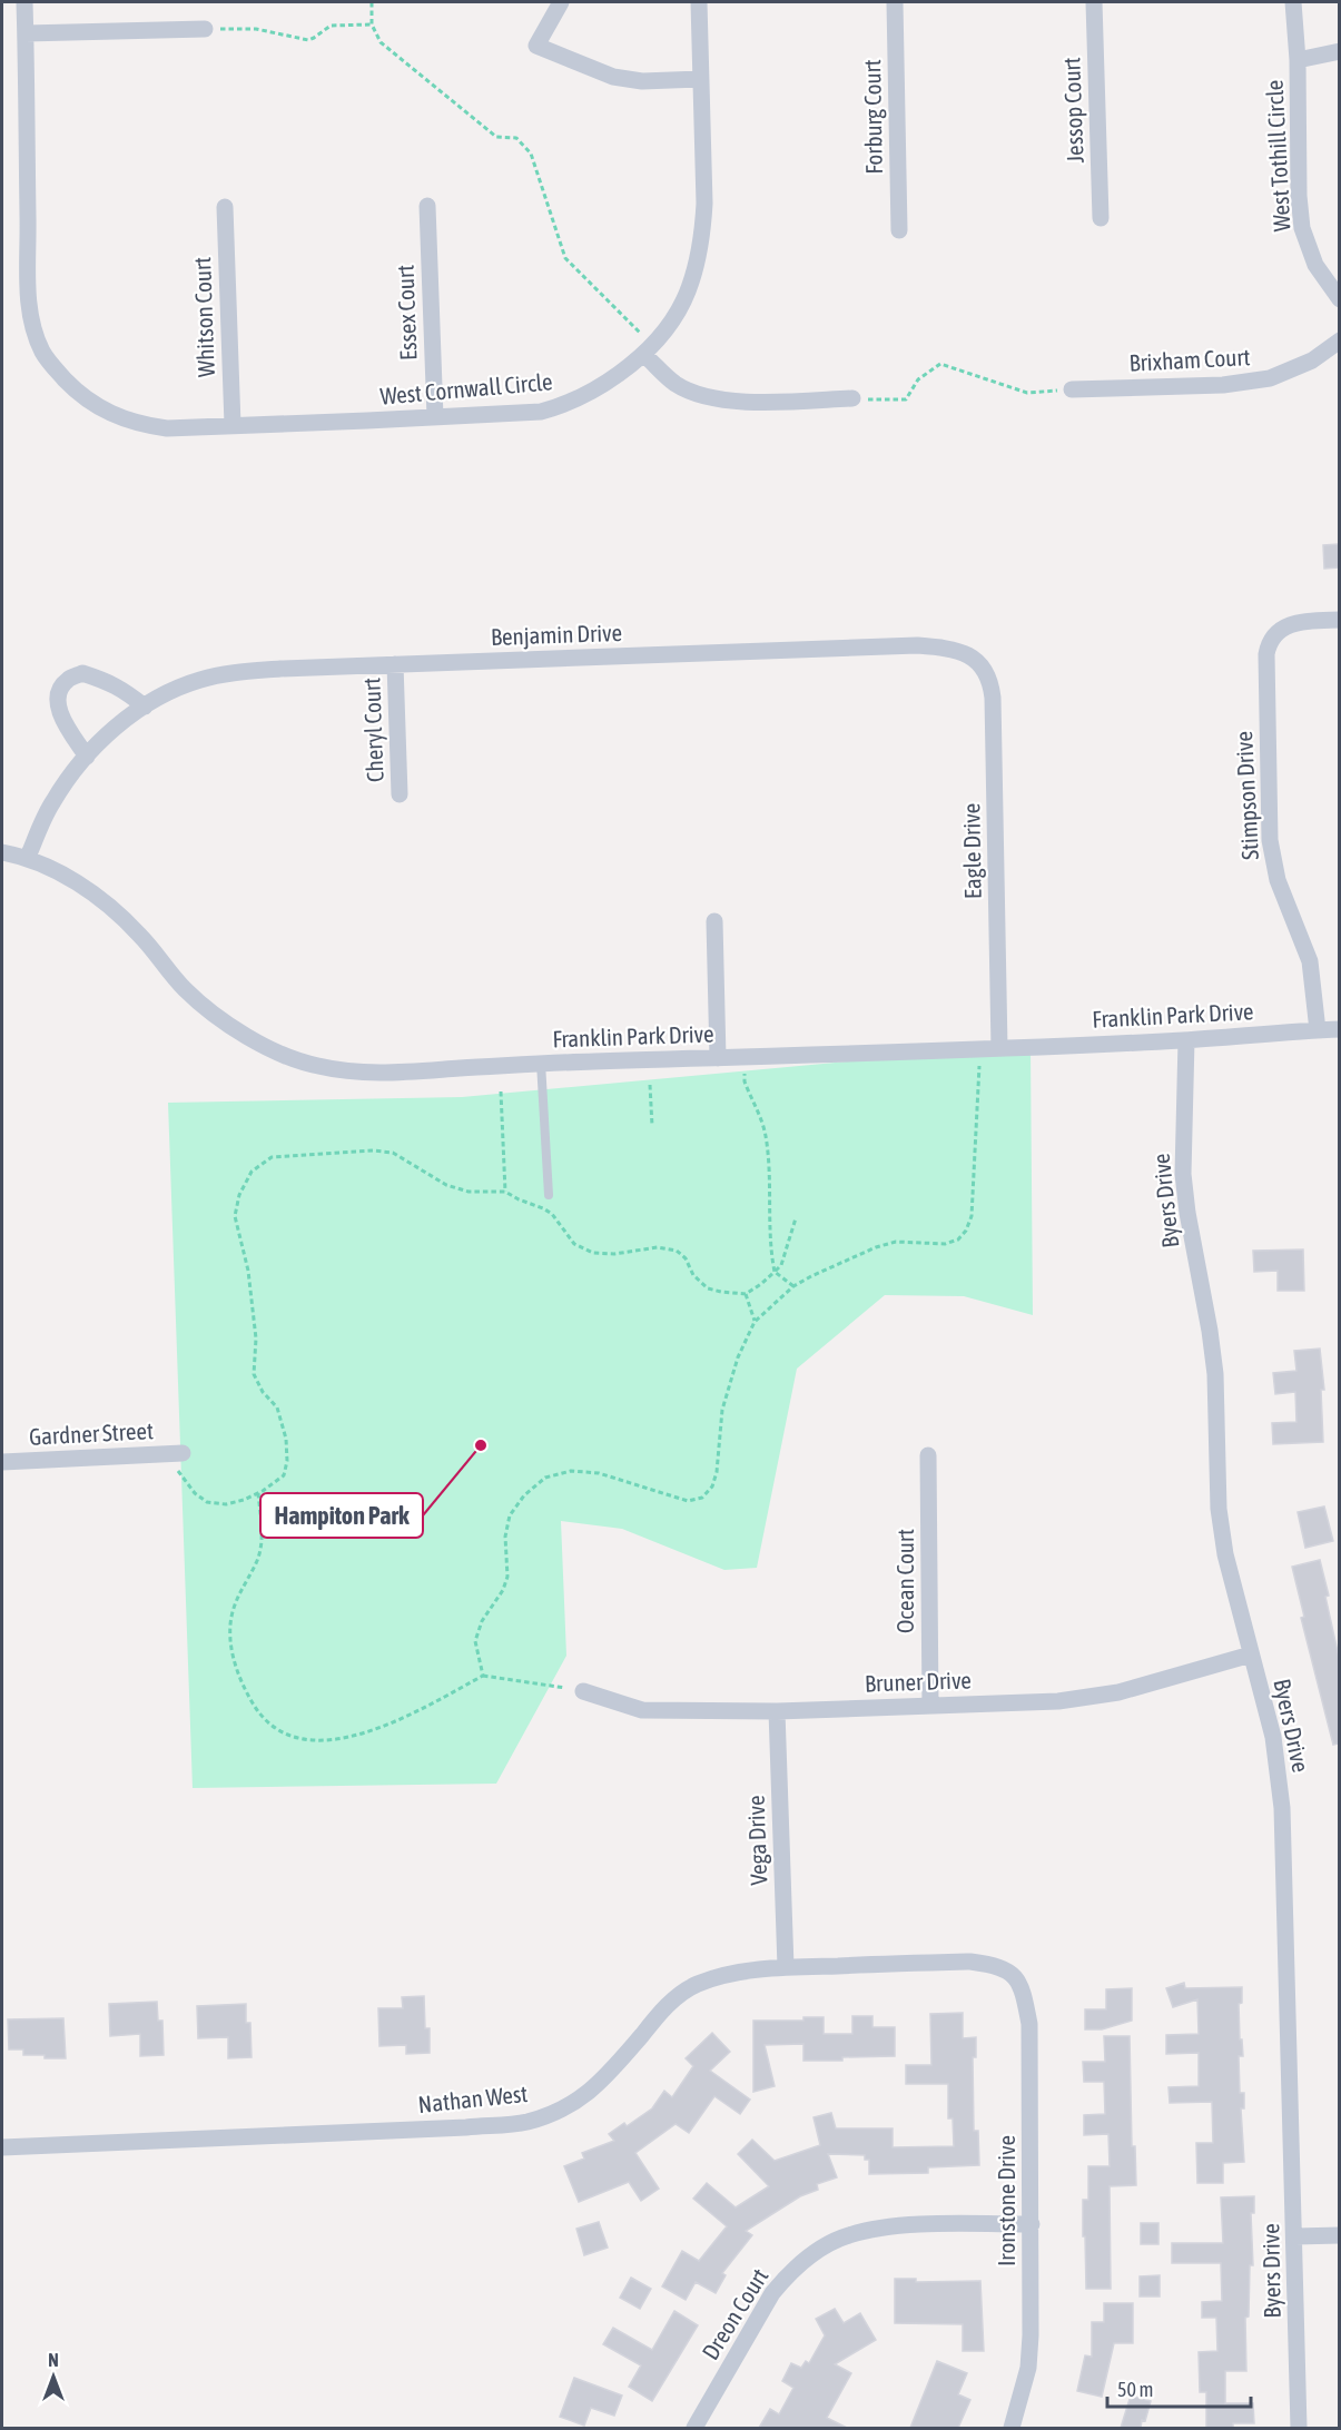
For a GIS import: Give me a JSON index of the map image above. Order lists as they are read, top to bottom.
{
  "streets": {
    "street": [
      "Jessop Court",
      "Forburg Court",
      "West Tothill Circle",
      "Essex Court",
      "Whitson Court",
      "Brixham Court",
      "West Cornwall Circle",
      "Benjamin Drive",
      "Cheryl Court",
      "Stimpson Drive",
      "Eagle Drive",
      "Franklin Park Drive",
      "Byers Drive",
      "Gardner Street",
      "Ocean Court",
      "Bruner Drive",
      "Vega Drive",
      "Nathan West",
      "Ironstone Drive",
      "Dreon Court"
    ]
  },
  "crossings": [
    ["Essex Court", "West Cornwall Circle"],
    ["Whitson Court", "West Cornwall Circle"],
    ["Benjamin Drive", "Cheryl Court"],
    ["Benjamin Drive", "Eagle Drive"],
    ["Benjamin Drive", "Franklin Park Drive"],
    ["Stimpson Drive", "Franklin Park Drive"],
    ["Eagle Drive", "Franklin Park Drive"],
    ["Franklin Park Drive", "Byers Drive"],
    ["Byers Drive", "Bruner Drive"],
    ["Ocean Court", "Bruner Drive"],
    ["Bruner Drive", "Vega Drive"],
    ["Vega Drive", "Nathan West"],
    ["Nathan West", "Ironstone Drive"],
    ["Ironstone Drive", "Dreon Court"]
  ],
  "places": ["Hampiton Park"],
  "scale_bar": "50 m",
  "north": "top"
}
